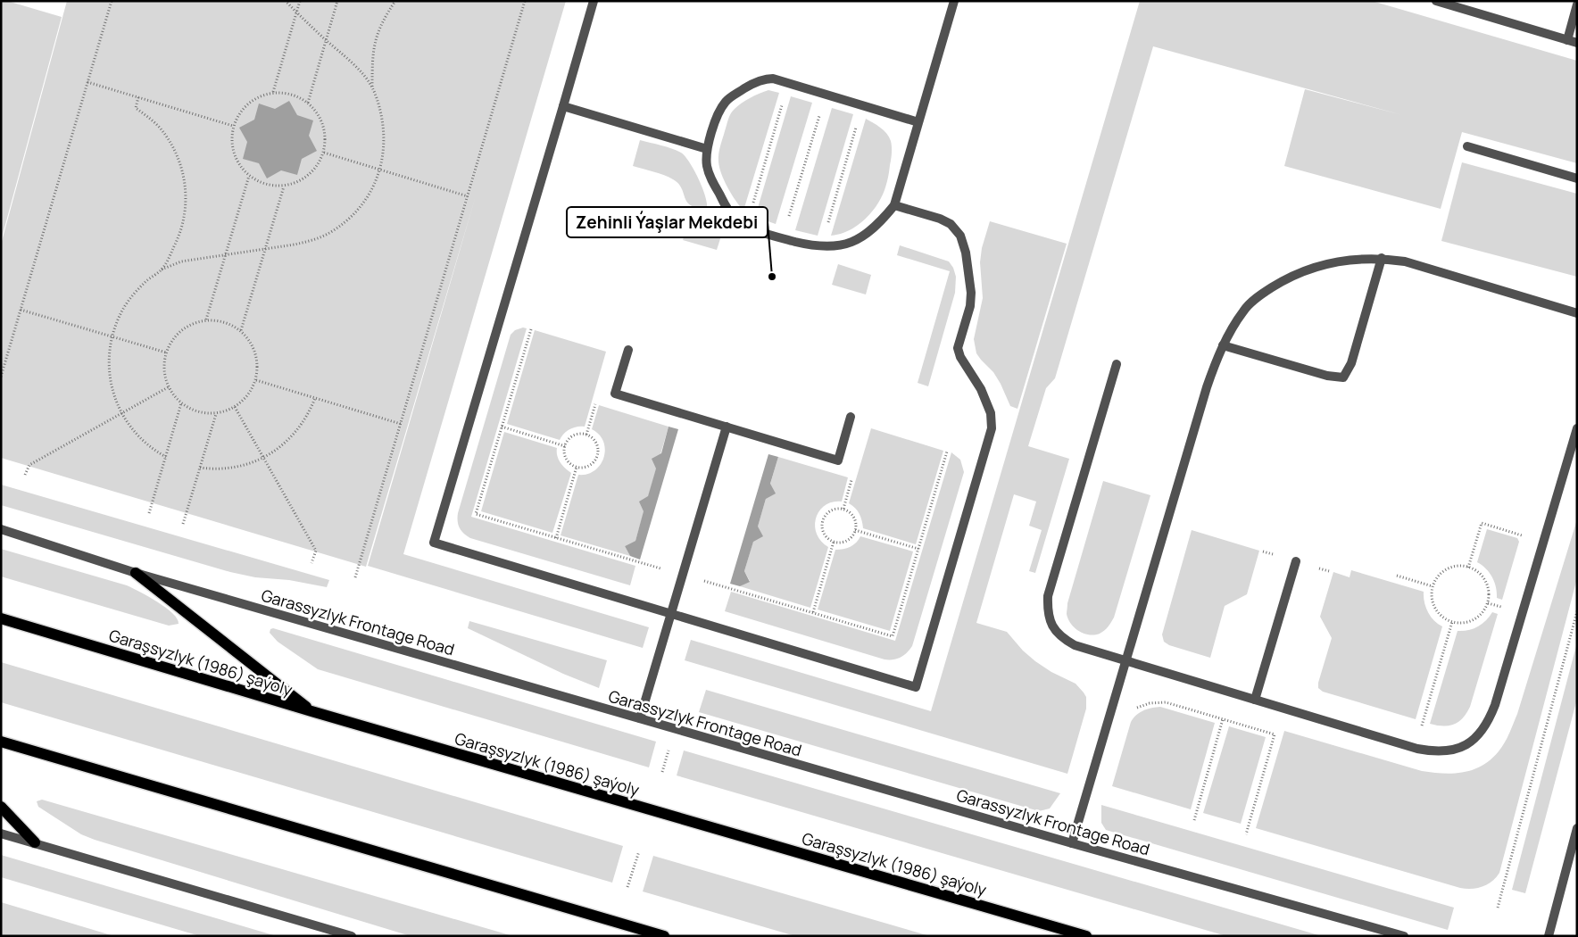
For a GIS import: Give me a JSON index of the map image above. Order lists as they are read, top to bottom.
{
  "streets": {
    "main road": ["Garaşsyzlyk (1986) şaýoly"],
    "street": ["Garassyzlyk Frontage Road"]
  },
  "places": ["Zehinli Ýaşlar Mekdebi"]
}
